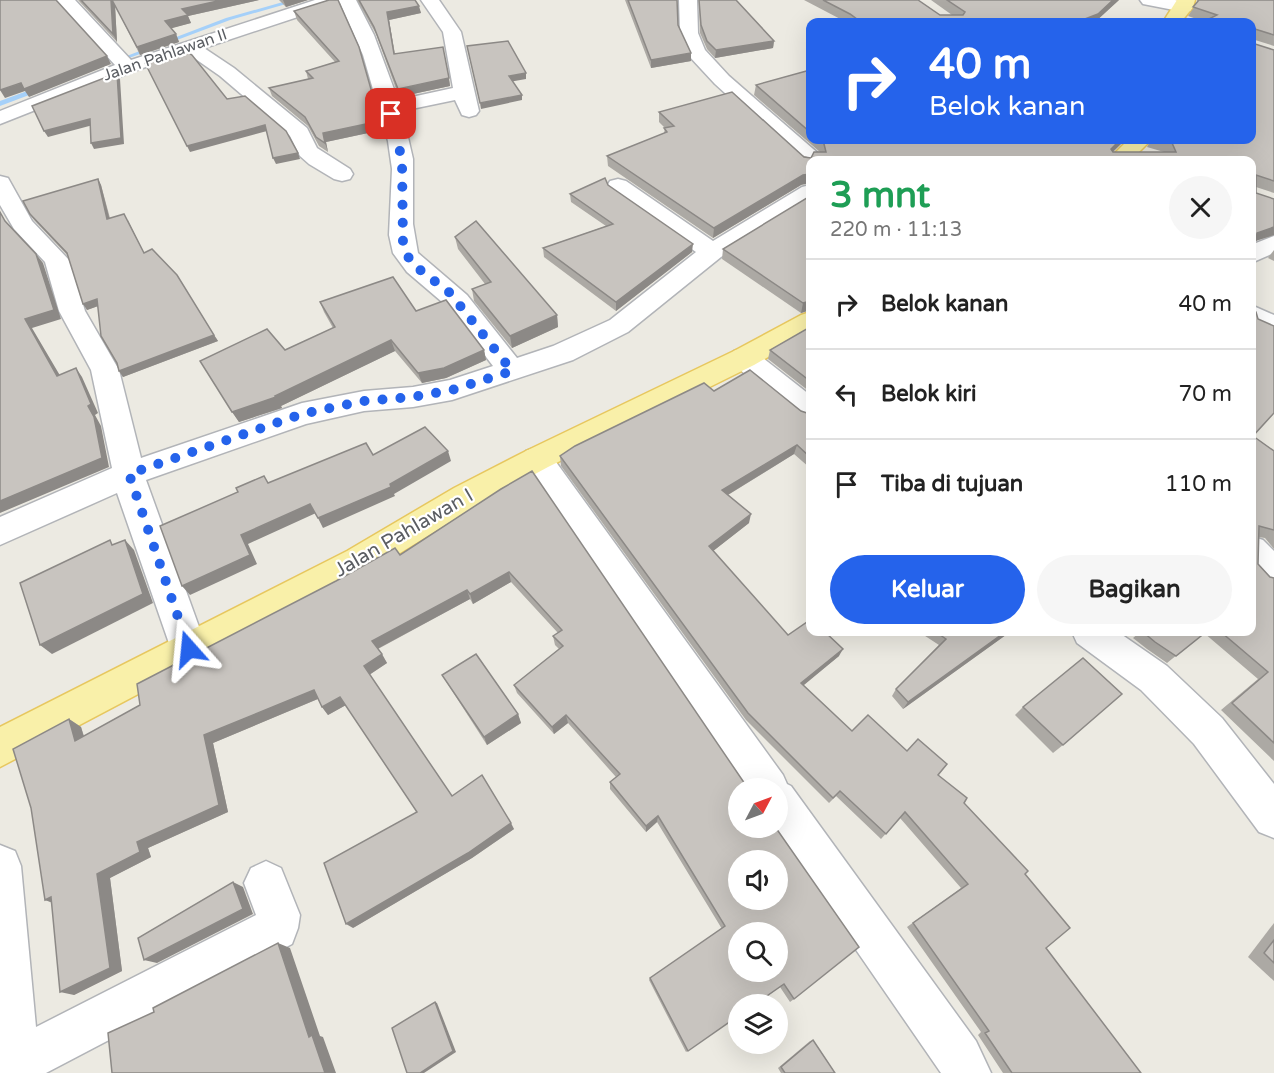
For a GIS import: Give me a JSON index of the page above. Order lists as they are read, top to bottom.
{
  "streets": {
    "main road": ["Jalan Pahlawan I"],
    "street": ["Jalan Pahlawan II"]
  },
  "north": "top right",
  "page": {
    "turn": ["40 m", "Belok kanan"],
    "heading": ["3 mnt", "220 m · 11:13"],
    "list": [
      {
        "name": "Belok kanan",
        "value": "40 m"
      },
      {
        "name": "Belok kiri",
        "value": "70 m"
      },
      {
        "name": "Tiba di tujuan",
        "value": "110 m"
      }
    ],
    "buttons": ["Keluar", "Bagikan"]
  }
}
